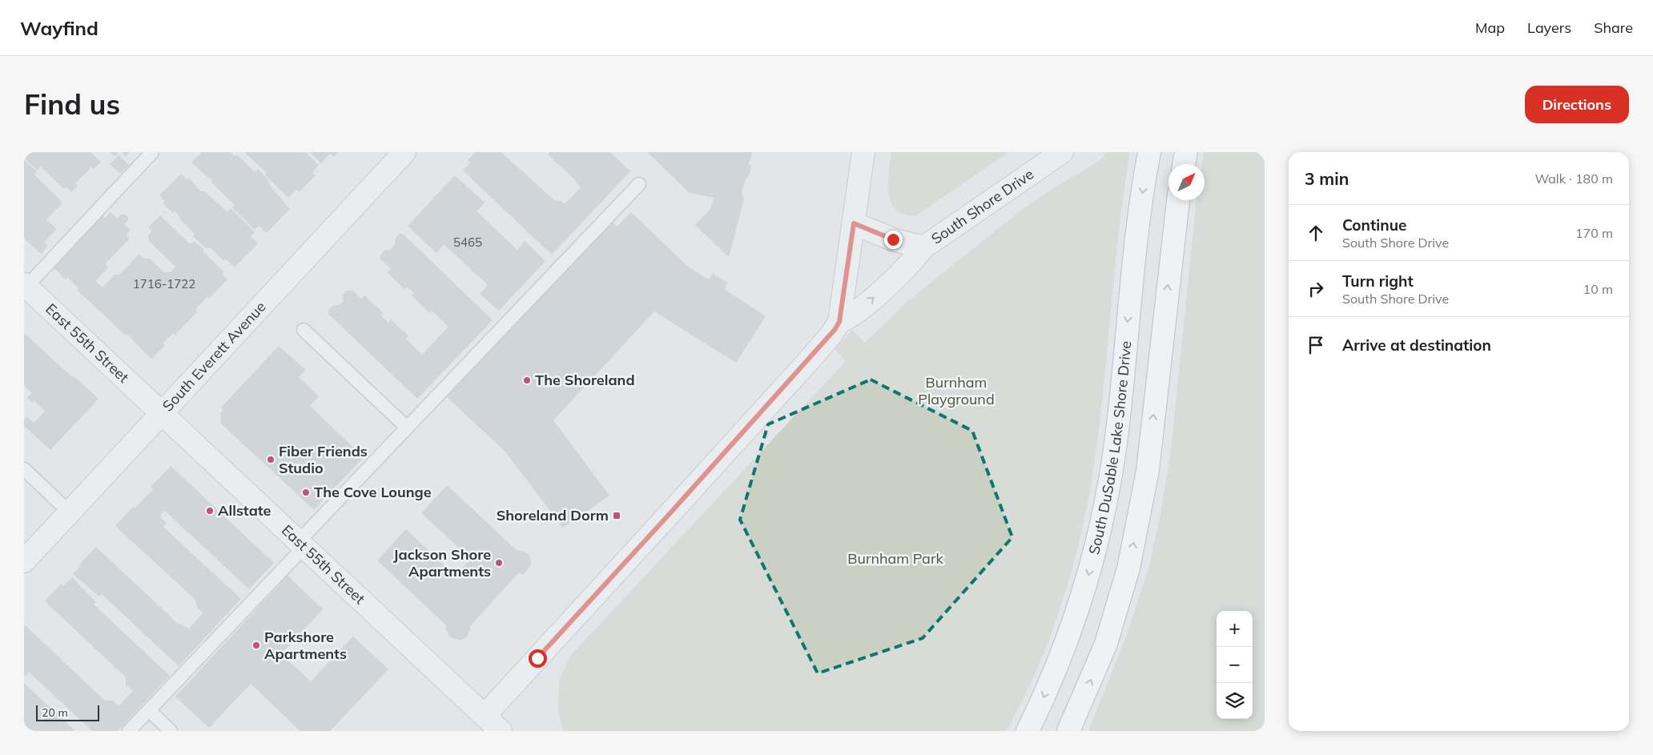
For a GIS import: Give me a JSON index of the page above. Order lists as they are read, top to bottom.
{
  "streets": {
    "highway": ["South DuSable Lake Shore Drive"],
    "street": ["South Shore Drive", "East 55th Street", "South Everett Avenue"]
  },
  "crossings": [
    ["South Shore Drive", "East 55th Street"],
    ["East 55th Street", "South Everett Avenue"]
  ],
  "parks": ["Burnham Playground", "Burnham Park"],
  "places": {
    "other": [
      "The Shoreland",
      "Fiber Friends Studio",
      "The Cove Lounge",
      "Allstate",
      "Jackson Shore Apartments",
      "Parkshore Apartments"
    ],
    "transit": ["Shoreland Dorm"]
  },
  "house_numbers": ["5465", "1716-1722"],
  "scale_bar": "20 m",
  "north": "top right",
  "page": {
    "header": "Wayfind",
    "nav": ["Map", "Layers", "Share"],
    "buttons": "Directions",
    "title": "Find us",
    "heading": ["3 min", "Walk · 180 m"],
    "list": [
      ["Continue", "South Shore Drive", "170 m"],
      ["Turn right", "South Shore Drive", "10 m"],
      "Arrive at destination"
    ],
    "map_buttons": ["+", "−"],
    "scale": "20 m"
  }
}
